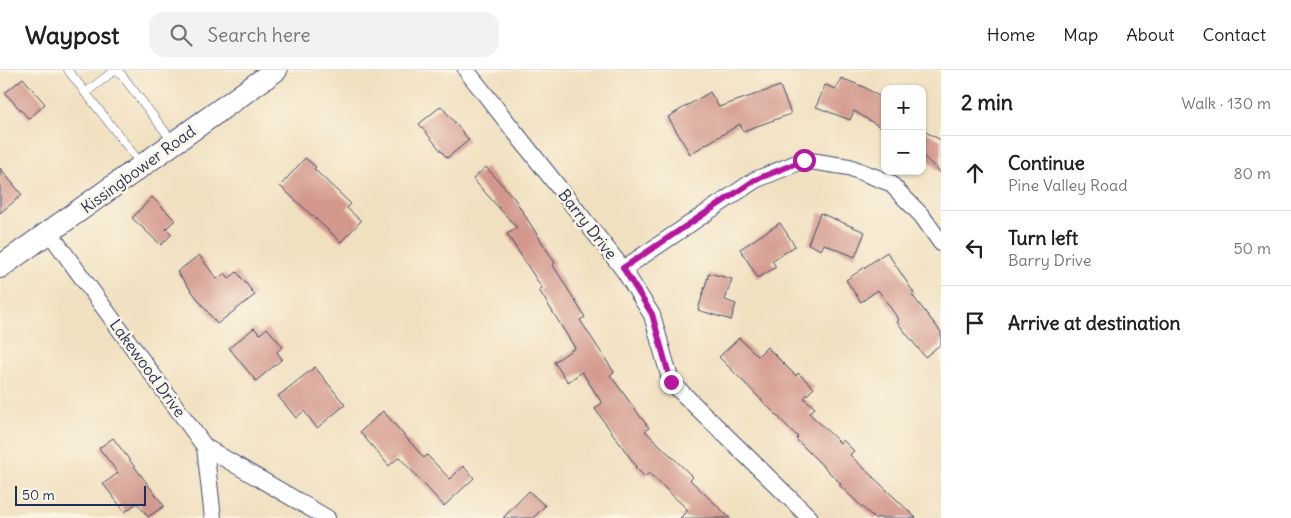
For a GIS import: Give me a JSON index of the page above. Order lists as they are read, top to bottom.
{
  "streets": {
    "street": ["Kissingbower Road", "Barry Drive", "Lakewood Drive"]
  },
  "crossings": [
    ["Kissingbower Road", "Lakewood Drive"]
  ],
  "scale_bar": "50 m",
  "page": {
    "header": "Waypost",
    "search": "Search here",
    "nav": [
      "Home",
      "Map",
      "About",
      "Contact"
    ],
    "heading": ["2 min", "Walk · 130 m"],
    "map_buttons": ["+", "−"],
    "list": [
      ["Continue", "Pine Valley Road", "80 m"],
      ["Turn left", "Barry Drive", "50 m"],
      "Arrive at destination"
    ],
    "scale": "50 m"
  }
}
